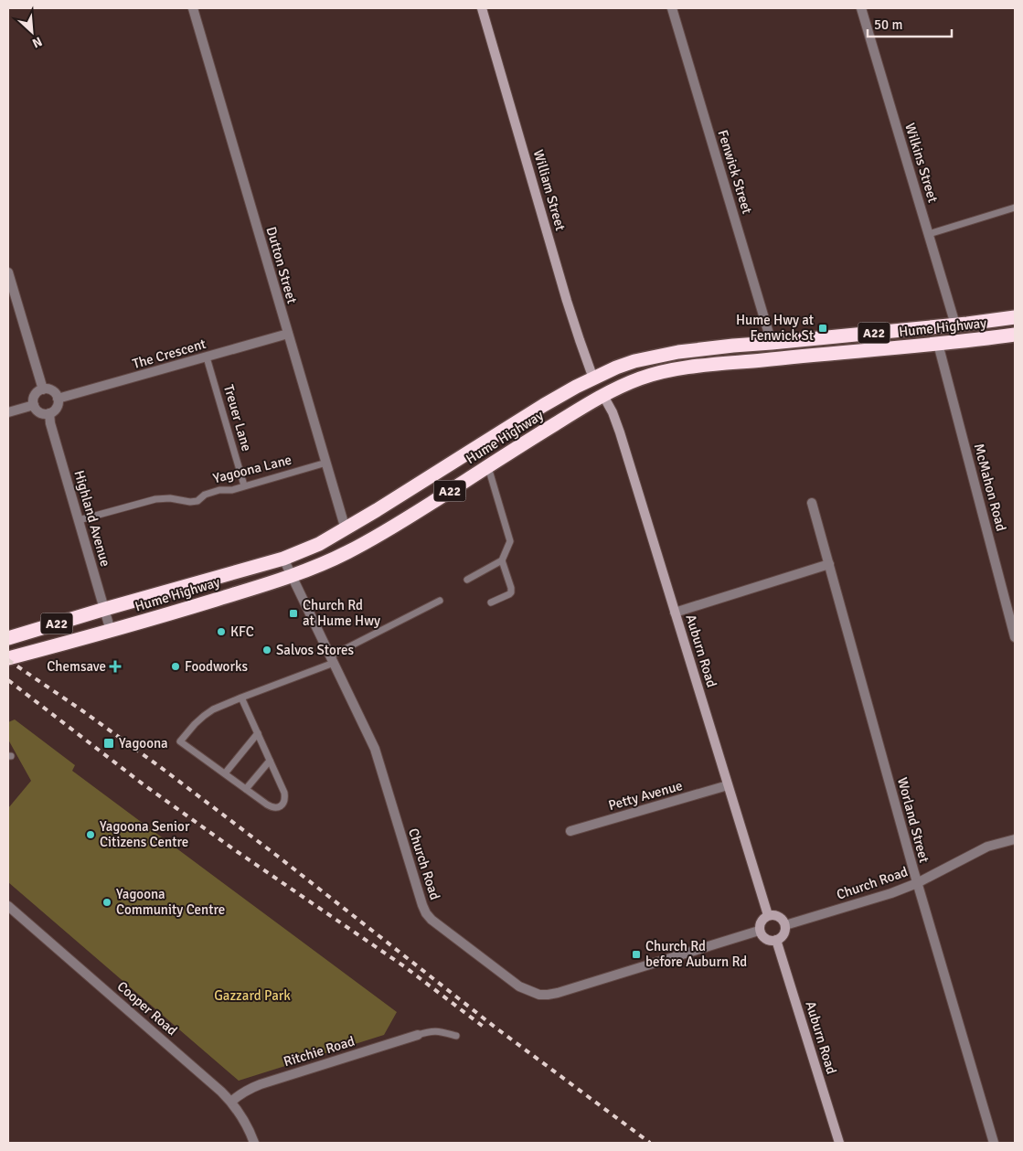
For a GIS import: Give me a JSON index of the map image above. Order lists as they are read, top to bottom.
{
  "streets": {
    "highway": ["Hume Highway", "A22"],
    "main road": ["William Street", "Auburn Road"],
    "street": [
      "Wilkins Street",
      "Fenwick Street",
      "Dutton Street",
      "The Crescent",
      "McMahon Road",
      "Highland Avenue",
      "Petty Avenue",
      "Worland Street",
      "Church Road",
      "Cooper Road",
      "Ritchie Road"
    ],
    "lane": ["Treuer Lane", "Yagoona Lane"]
  },
  "crossings": [
    ["Wilkins Street", "Hume Highway"],
    ["Fenwick Street", "Hume Highway"],
    ["William Street", "Hume Highway"],
    ["Dutton Street", "Hume Highway"],
    ["Dutton Street", "The Crescent"],
    ["Dutton Street", "Yagoona Lane"],
    ["Hume Highway", "McMahon Road"],
    ["Hume Highway", "Highland Avenue"],
    ["Hume Highway", "Auburn Road"],
    ["Hume Highway", "Church Road"],
    ["The Crescent", "Treuer Lane"],
    ["The Crescent", "Highland Avenue"],
    ["Treuer Lane", "Yagoona Lane"],
    ["Yagoona Lane", "Highland Avenue"],
    ["Auburn Road", "Petty Avenue"],
    ["Auburn Road", "Church Road"],
    ["Worland Street", "Church Road"],
    ["Cooper Road", "Ritchie Road"]
  ],
  "parks": ["Gazzard Park"],
  "places": {
    "transit": [
      "Hume Hwy at Fenwick St",
      "Church Rd at Hume Hwy",
      "Yagoona",
      "Church Rd before Auburn Rd"
    ],
    "other": [
      "KFC",
      "Salvos Stores",
      "Foodworks",
      "Yagoona Senior Citizens Centre",
      "Yagoona Community Centre"
    ],
    "health": ["Chemsave"]
  },
  "scale_bar": "50 m",
  "north": "bottom right"
}
